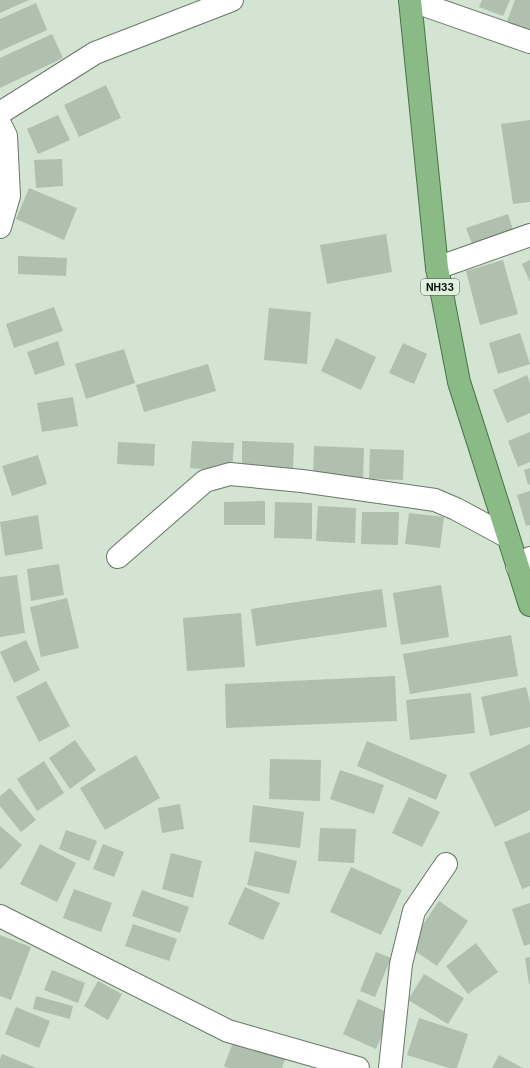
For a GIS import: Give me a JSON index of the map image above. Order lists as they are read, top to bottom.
{
  "streets": {
    "highway": ["NH33"]
  }
}
